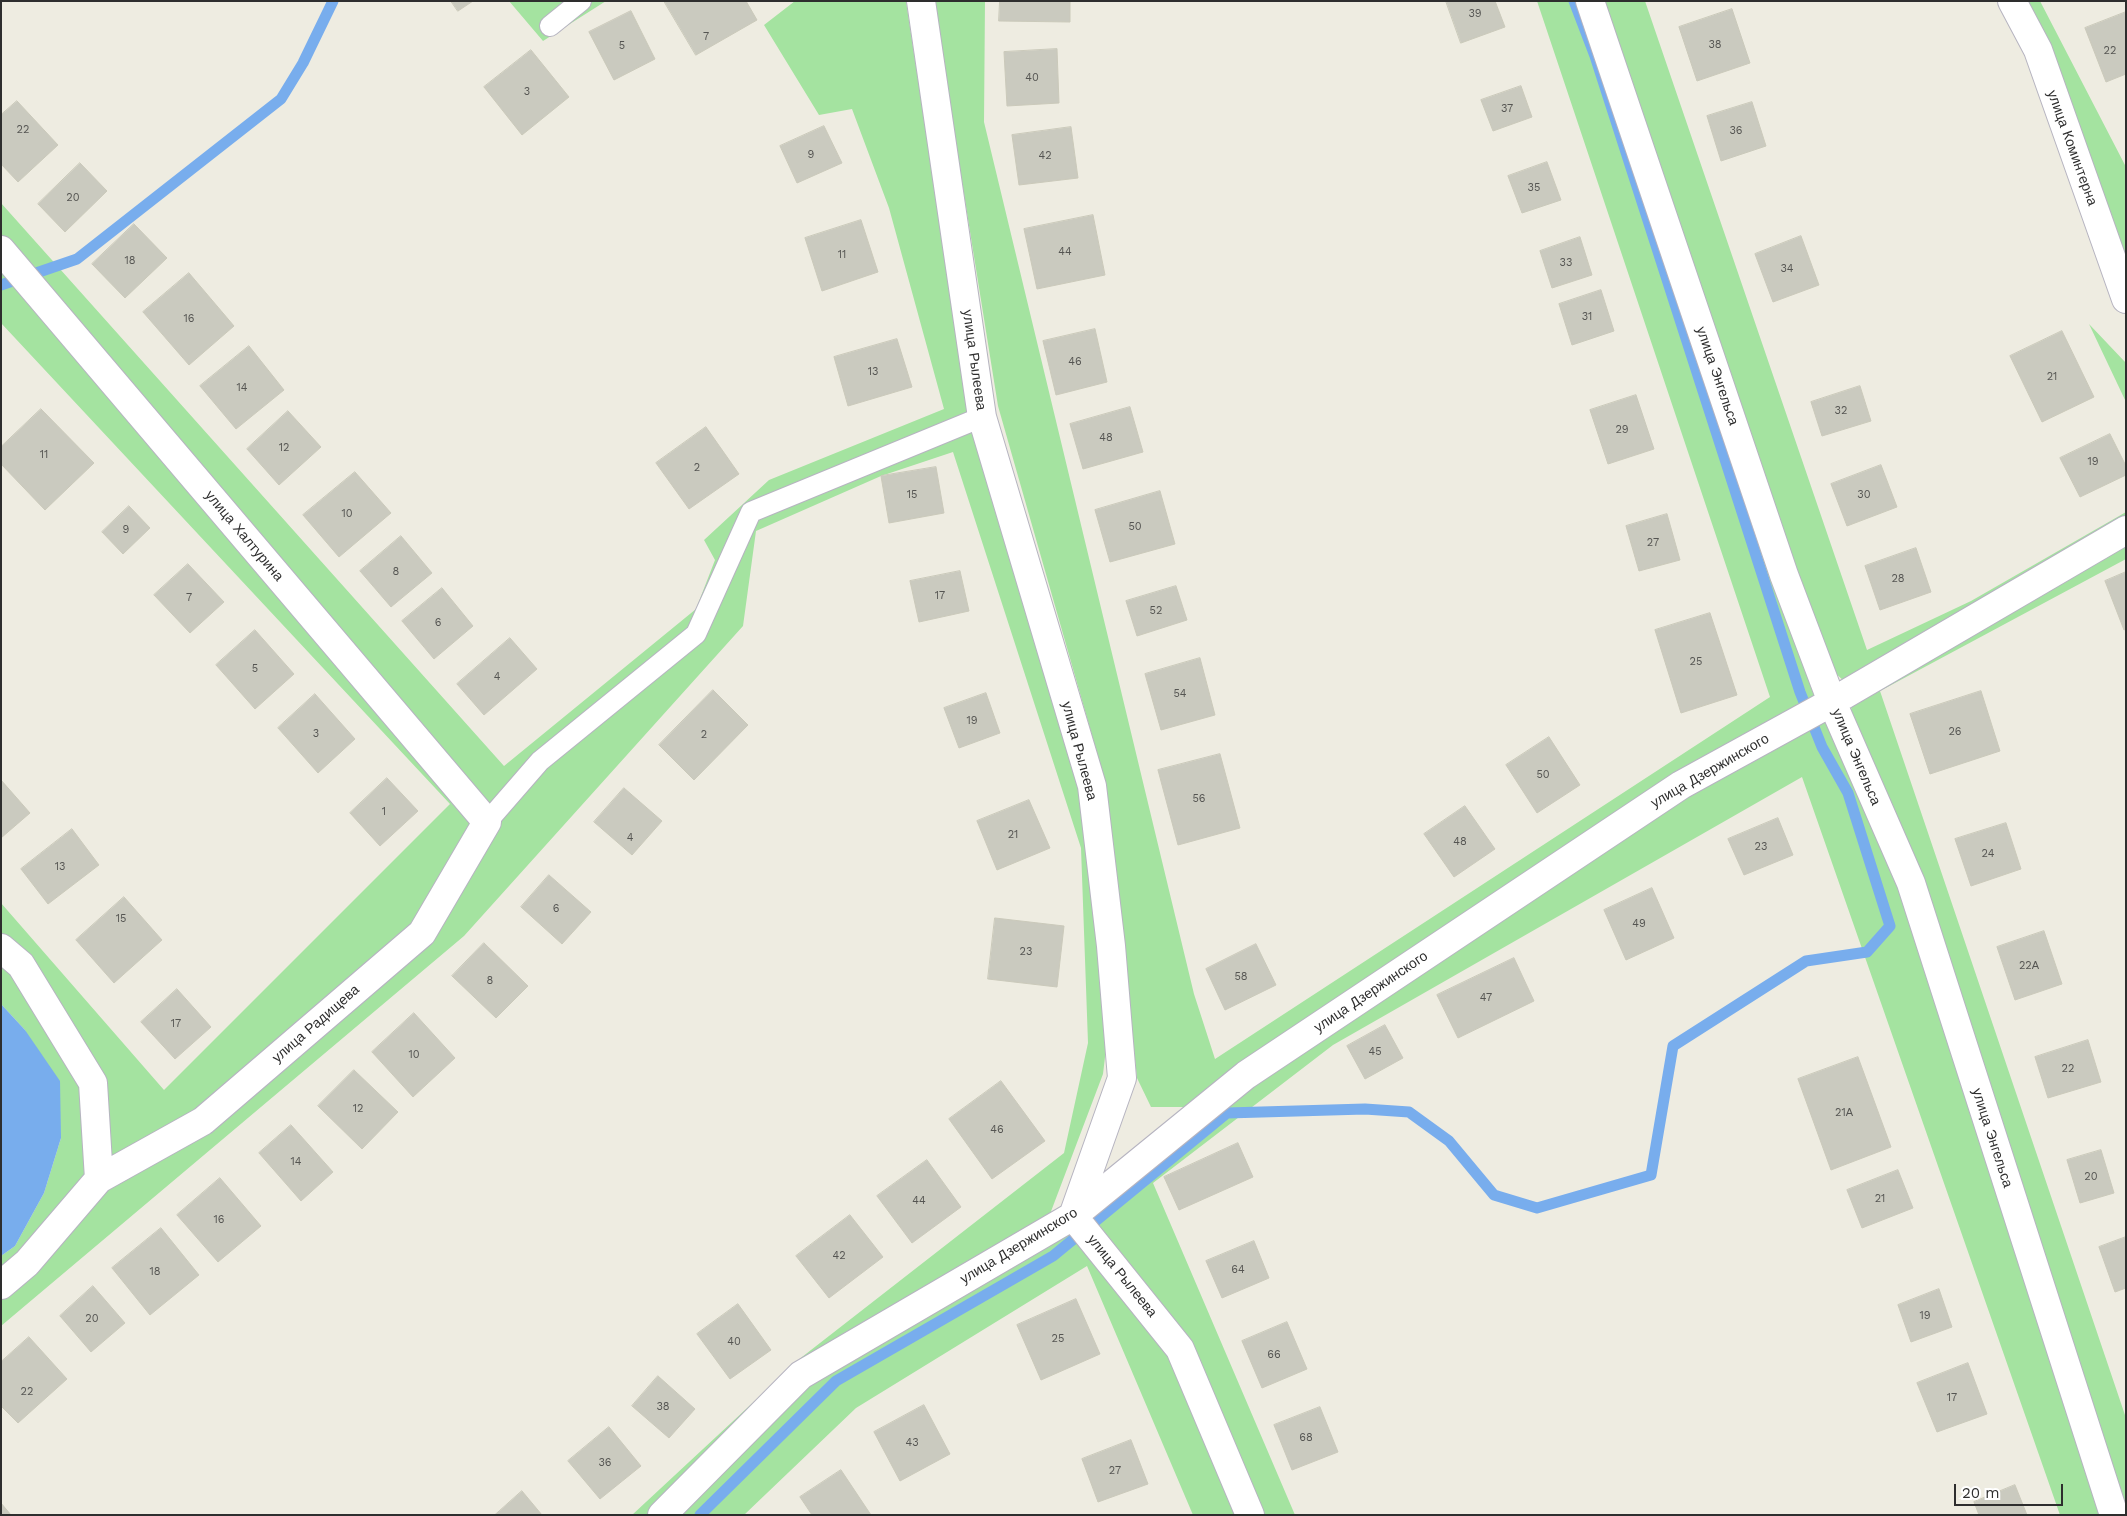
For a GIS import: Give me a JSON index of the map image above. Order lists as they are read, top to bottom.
{
  "streets": {
    "street": [
      "улица Коминтерна",
      "улица Рылеева",
      "улица Энгельса",
      "улица Халтурина",
      "улица Дзержинского",
      "улица Радищева"
    ]
  },
  "crossings": [
    ["улица Рылеева", "улица Дзержинского"],
    ["улица Энгельса", "улица Дзержинского"],
    ["улица Халтурина", "улица Радищева"]
  ],
  "house_numbers": [
    "39",
    "7",
    "38",
    "5",
    "22",
    "40",
    "3",
    "37",
    "22",
    "36",
    "9",
    "42",
    "35",
    "20",
    "44",
    "11",
    "18",
    "33",
    "34",
    "31",
    "16",
    "46",
    "13",
    "21",
    "14",
    "32",
    "29",
    "48",
    "12",
    "11",
    "19",
    "2",
    "15",
    "30",
    "10",
    "50",
    "9",
    "27",
    "8",
    "28",
    "17",
    "7",
    "52",
    "6",
    "25",
    "5",
    "4",
    "54",
    "19",
    "26",
    "3",
    "2",
    "50",
    "56",
    "1",
    "21",
    "4",
    "48",
    "23",
    "24",
    "13",
    "6",
    "15",
    "49",
    "23",
    "22А",
    "58",
    "8",
    "47",
    "17",
    "45",
    "10",
    "22",
    "12",
    "21А",
    "46",
    "14",
    "20",
    "21",
    "44",
    "16",
    "42",
    "64",
    "18",
    "19",
    "20",
    "25",
    "40",
    "66",
    "22",
    "17",
    "38",
    "68",
    "43",
    "36",
    "27"
  ],
  "scale_bar": "20 m"
}
